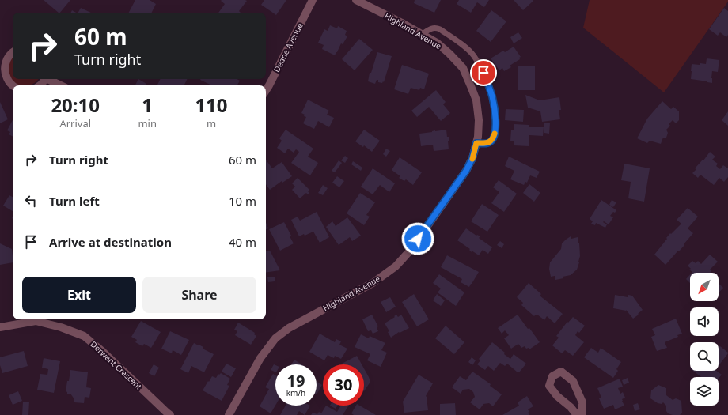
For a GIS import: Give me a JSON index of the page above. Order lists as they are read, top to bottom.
{
  "streets": {
    "street": ["Highland Avenue", "Deane Avenue", "Derwent Crescent"]
  },
  "north": "bottom left",
  "page": {
    "turn": ["60 m", "Turn right"],
    "eta": [
      "20:10",
      "Arrival",
      "1",
      "min",
      "110",
      "m"
    ],
    "list": [
      {
        "name": "Turn right",
        "value": "60 m"
      },
      {
        "name": "Turn left",
        "value": "10 m"
      },
      {
        "name": "Arrive at destination",
        "value": "40 m"
      }
    ],
    "buttons": ["Exit", "Share"],
    "speed": "19 km/h",
    "limit": "30"
  }
}
